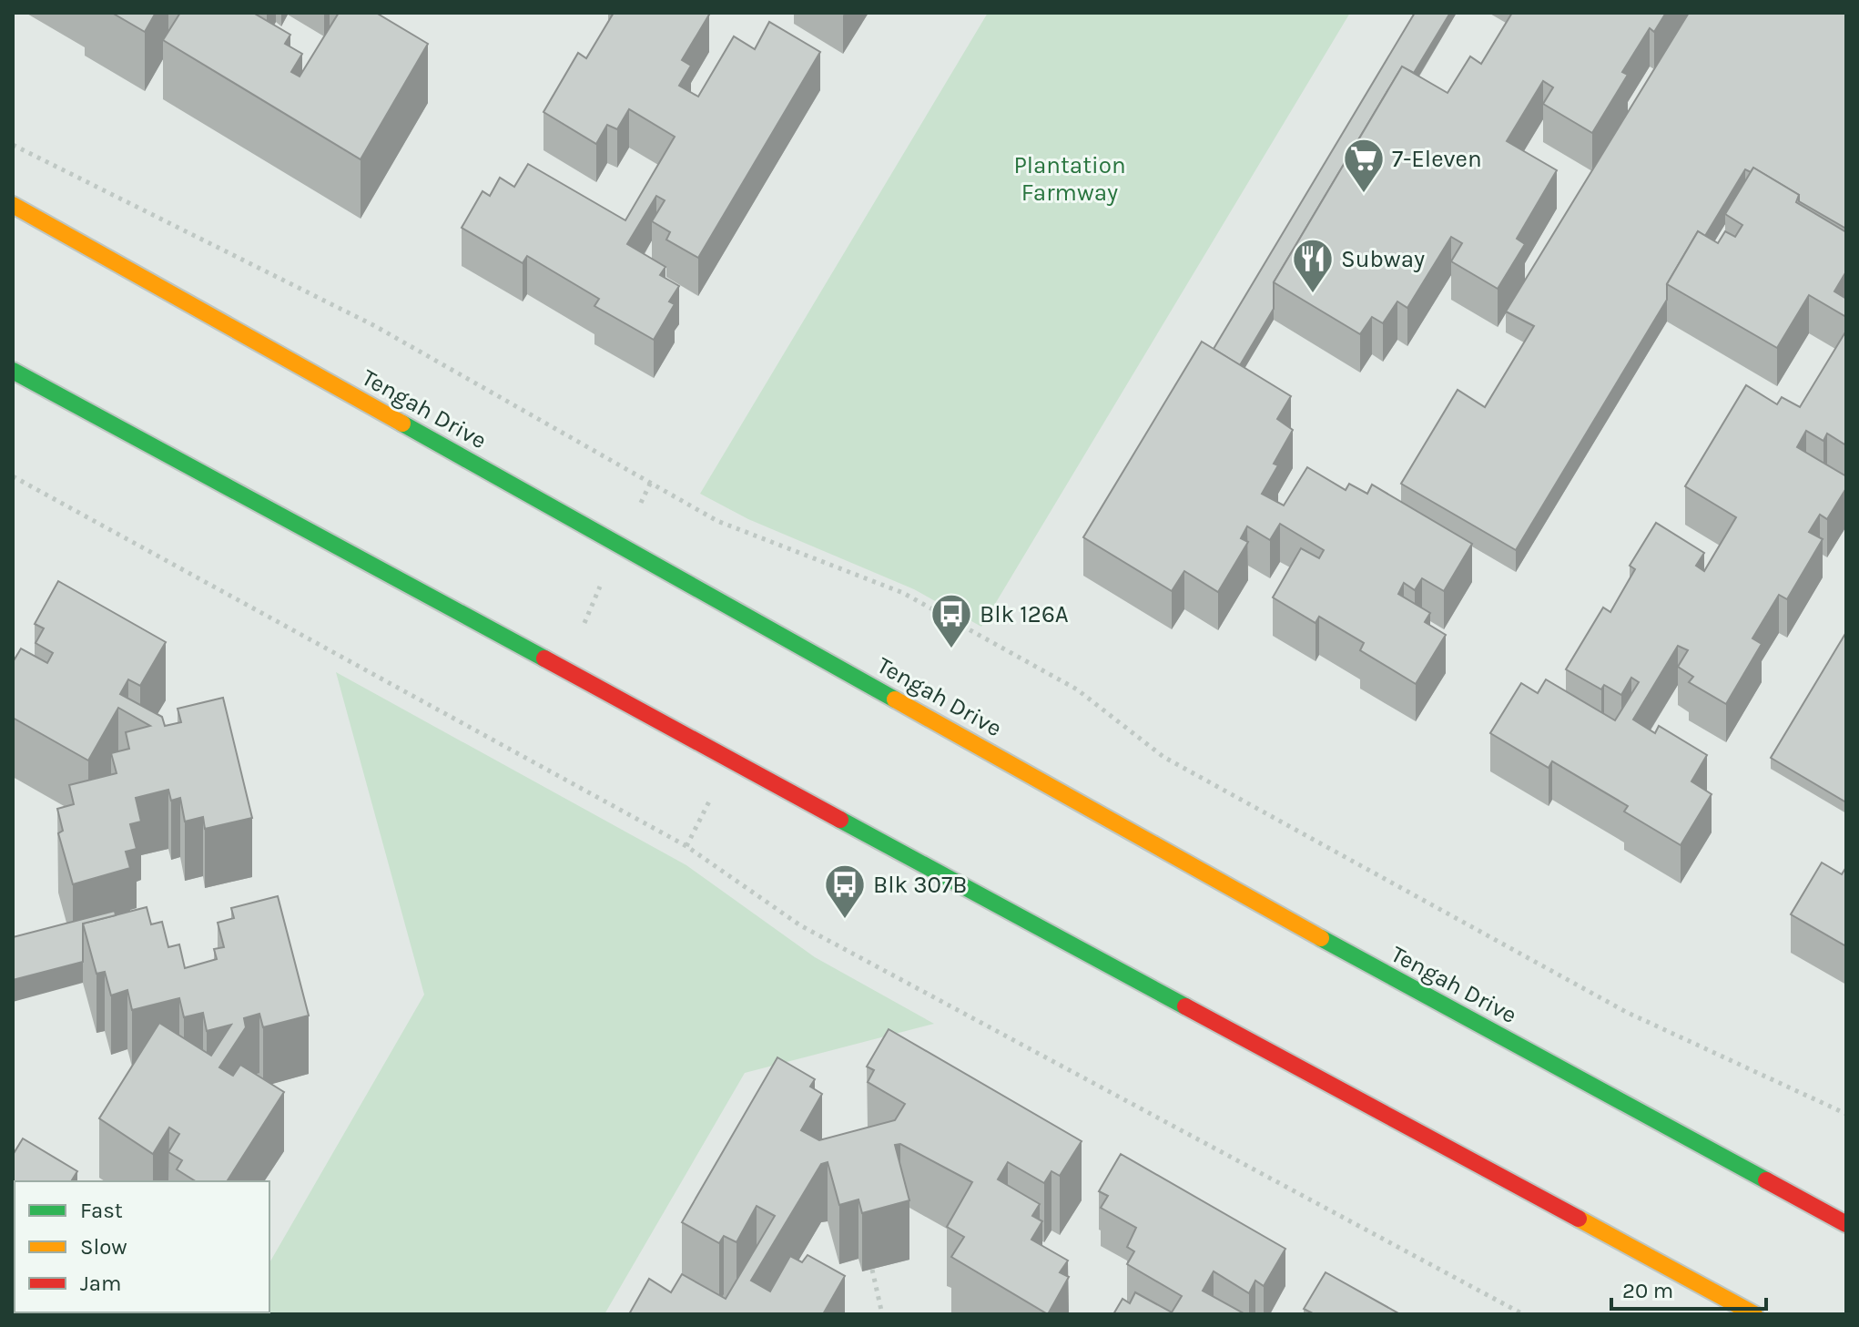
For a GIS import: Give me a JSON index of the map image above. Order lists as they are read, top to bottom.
{
  "streets": {
    "street": ["Tengah Drive"]
  },
  "parks": ["Plantation Farmway"],
  "places": {
    "supermarket": ["7-Eleven"],
    "restaurant": ["Subway"],
    "bus stop": ["Blk 126A", "Blk 307B"]
  },
  "legend": ["Fast", "Slow", "Jam"],
  "scale_bar": "20 m"
}
